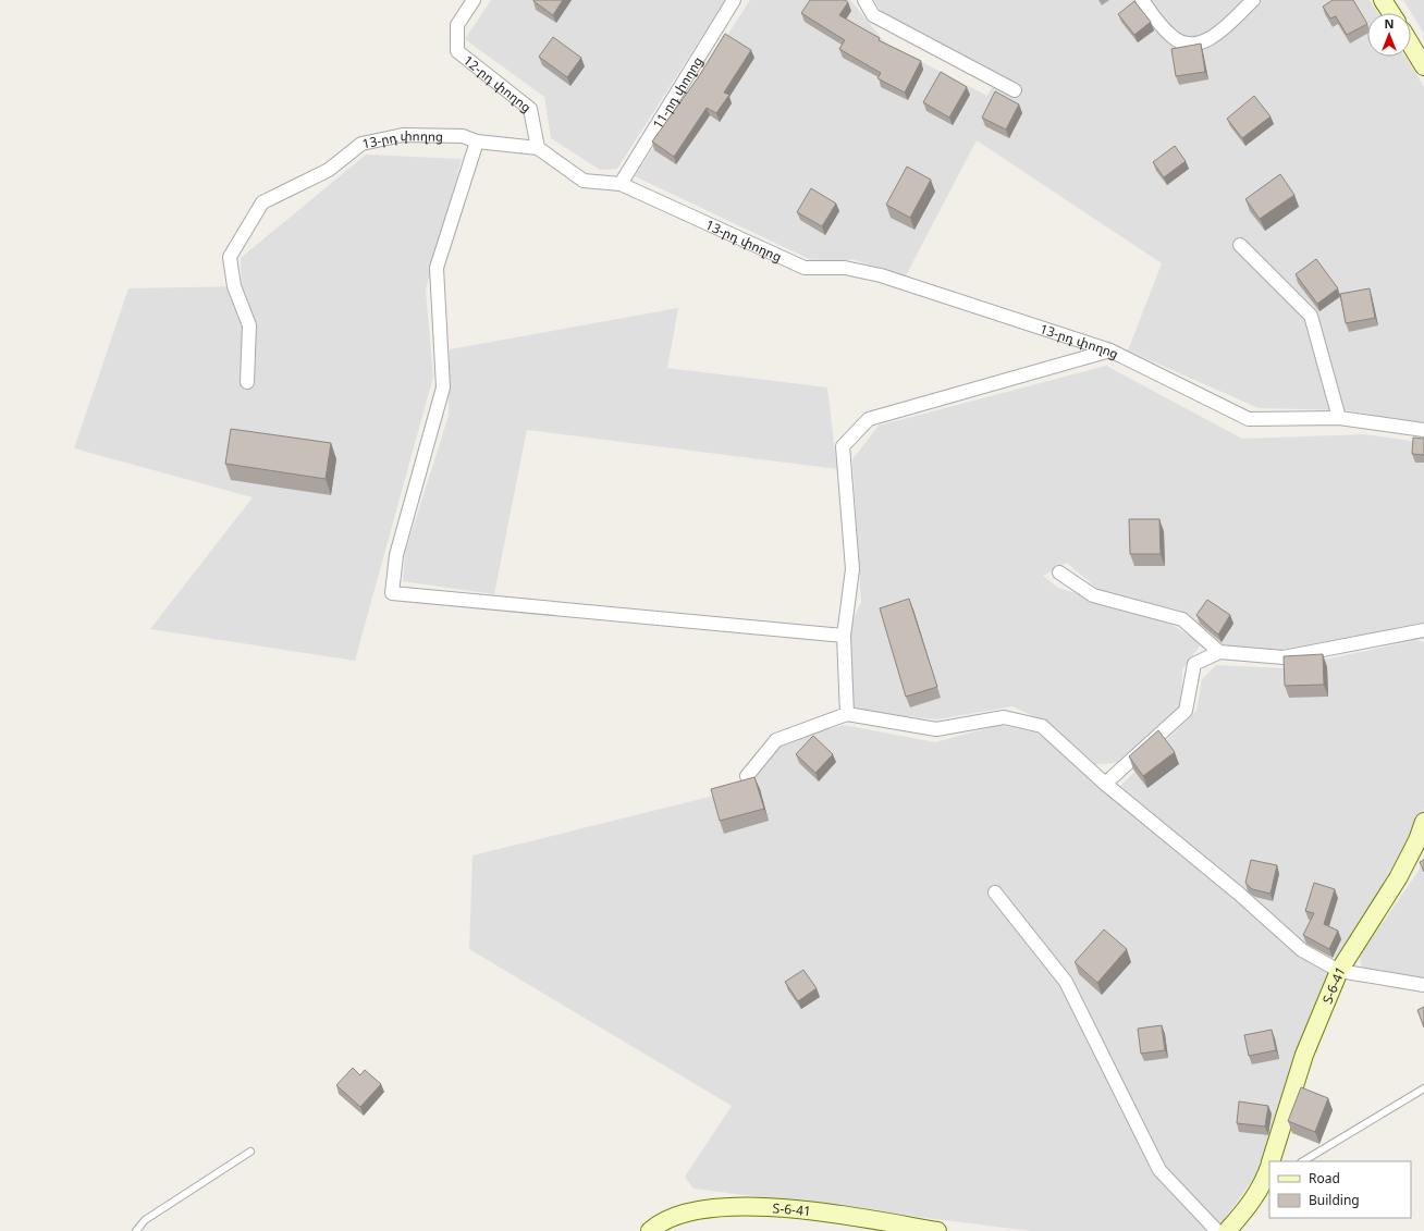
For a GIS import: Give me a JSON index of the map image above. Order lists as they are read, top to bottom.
{
  "streets": {
    "main road": ["Տ-6-41"],
    "street": ["12-րդ փողոց", "11-րդ փողոց", "13-րդ փողոց"]
  },
  "crossings": [
    ["12-րդ փողոց", "13-րդ փողոց"],
    ["11-րդ փողոց", "13-րդ փողոց"]
  ],
  "legend": ["Road", "Building"],
  "north": "top"
}
